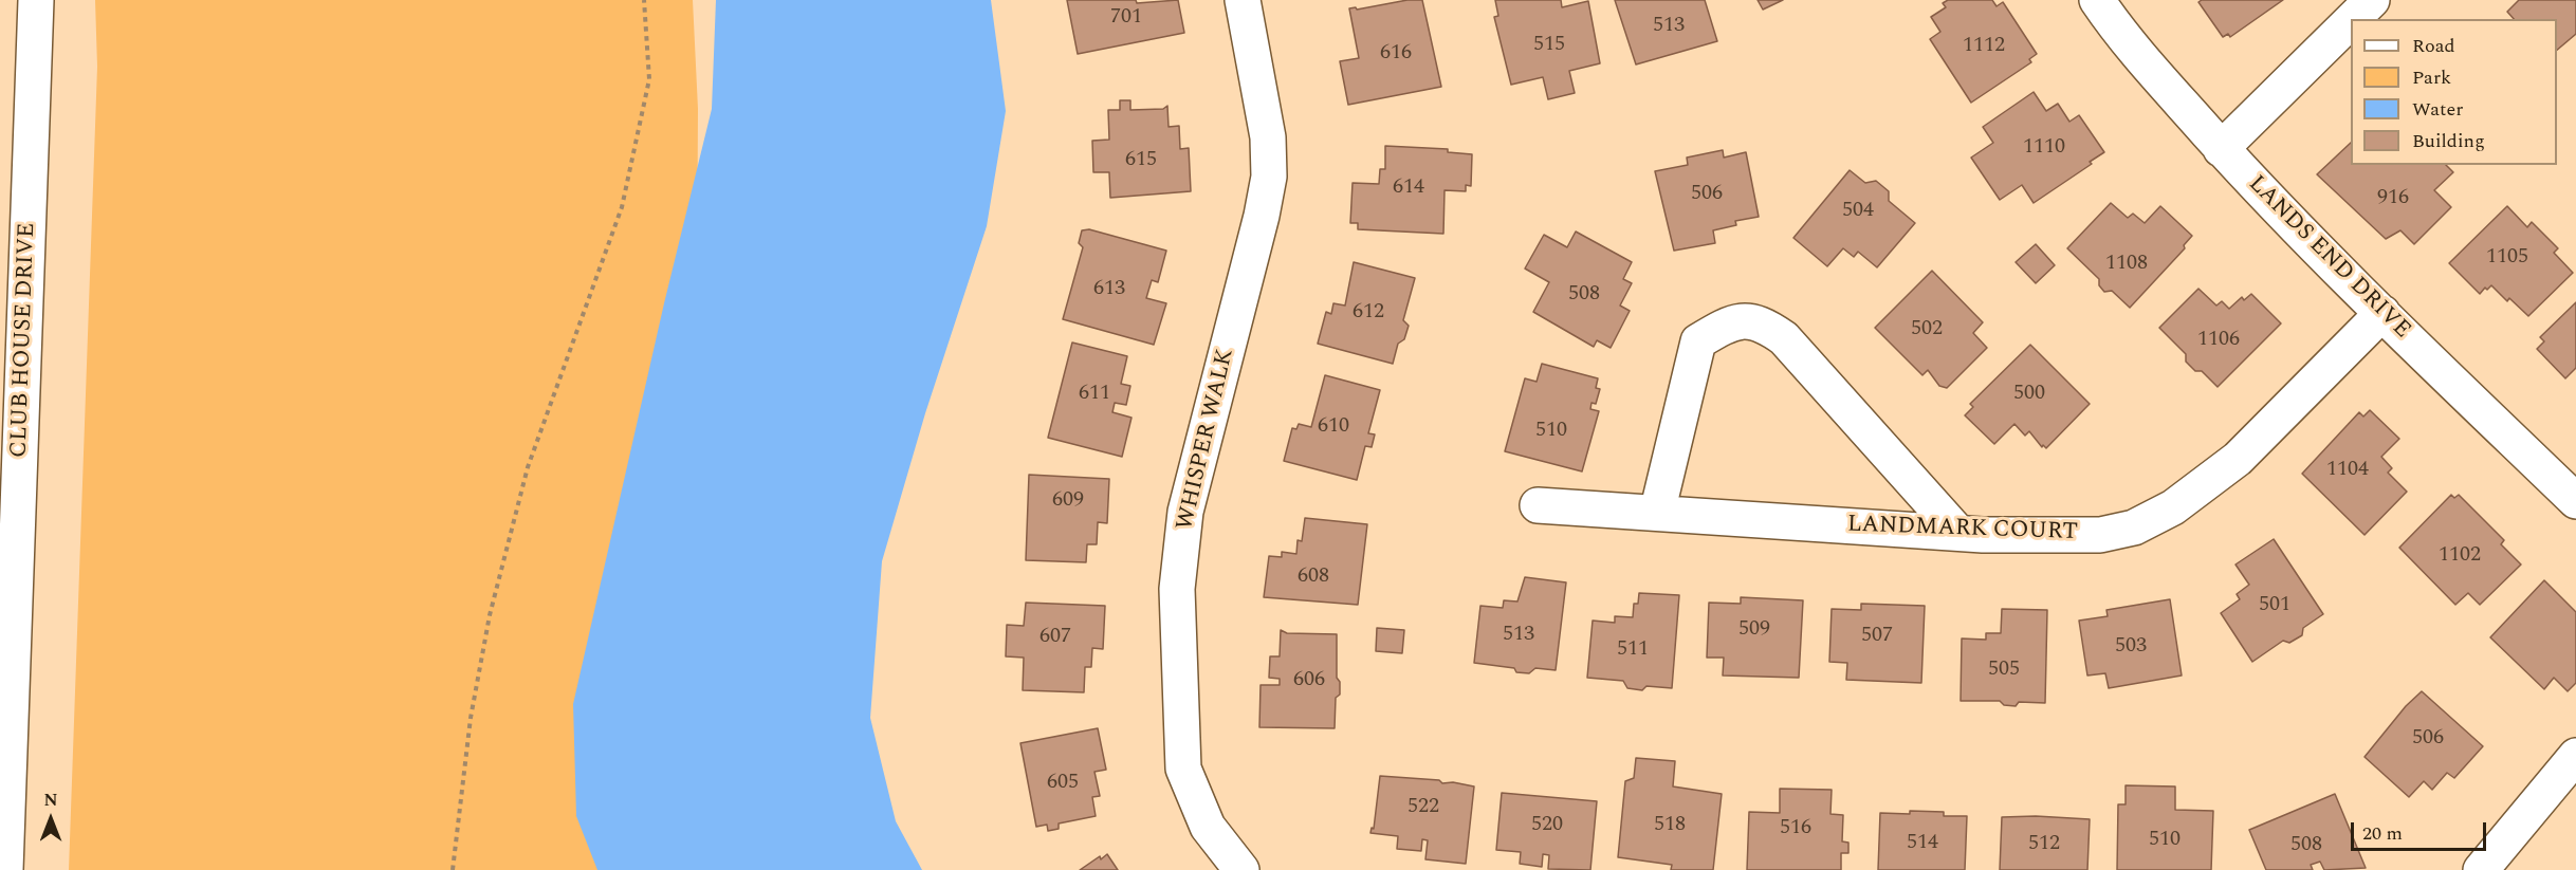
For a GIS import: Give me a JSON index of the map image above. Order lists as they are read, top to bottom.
{
  "streets": {
    "street": [
      "LANDS END DRIVE",
      "CLUB HOUSE DRIVE",
      "WHISPER WALK",
      "LANDMARK COURT"
    ]
  },
  "crossings": [
    ["LANDS END DRIVE", "LANDMARK COURT"]
  ],
  "house_numbers": [
    "701",
    "513",
    "515",
    "1112",
    "616",
    "1110",
    "615",
    "614",
    "506",
    "916",
    "504",
    "1105",
    "1108",
    "613",
    "508",
    "612",
    "502",
    "1106",
    "611",
    "500",
    "610",
    "510",
    "1104",
    "609",
    "1102",
    "608",
    "501",
    "509",
    "513",
    "507",
    "607",
    "503",
    "511",
    "505",
    "606",
    "506",
    "605",
    "522",
    "520",
    "518",
    "516",
    "510",
    "514",
    "512",
    "508"
  ],
  "legend": [
    "Road",
    "Park",
    "Water",
    "Building"
  ],
  "scale_bar": "20 m",
  "north": "top"
}
